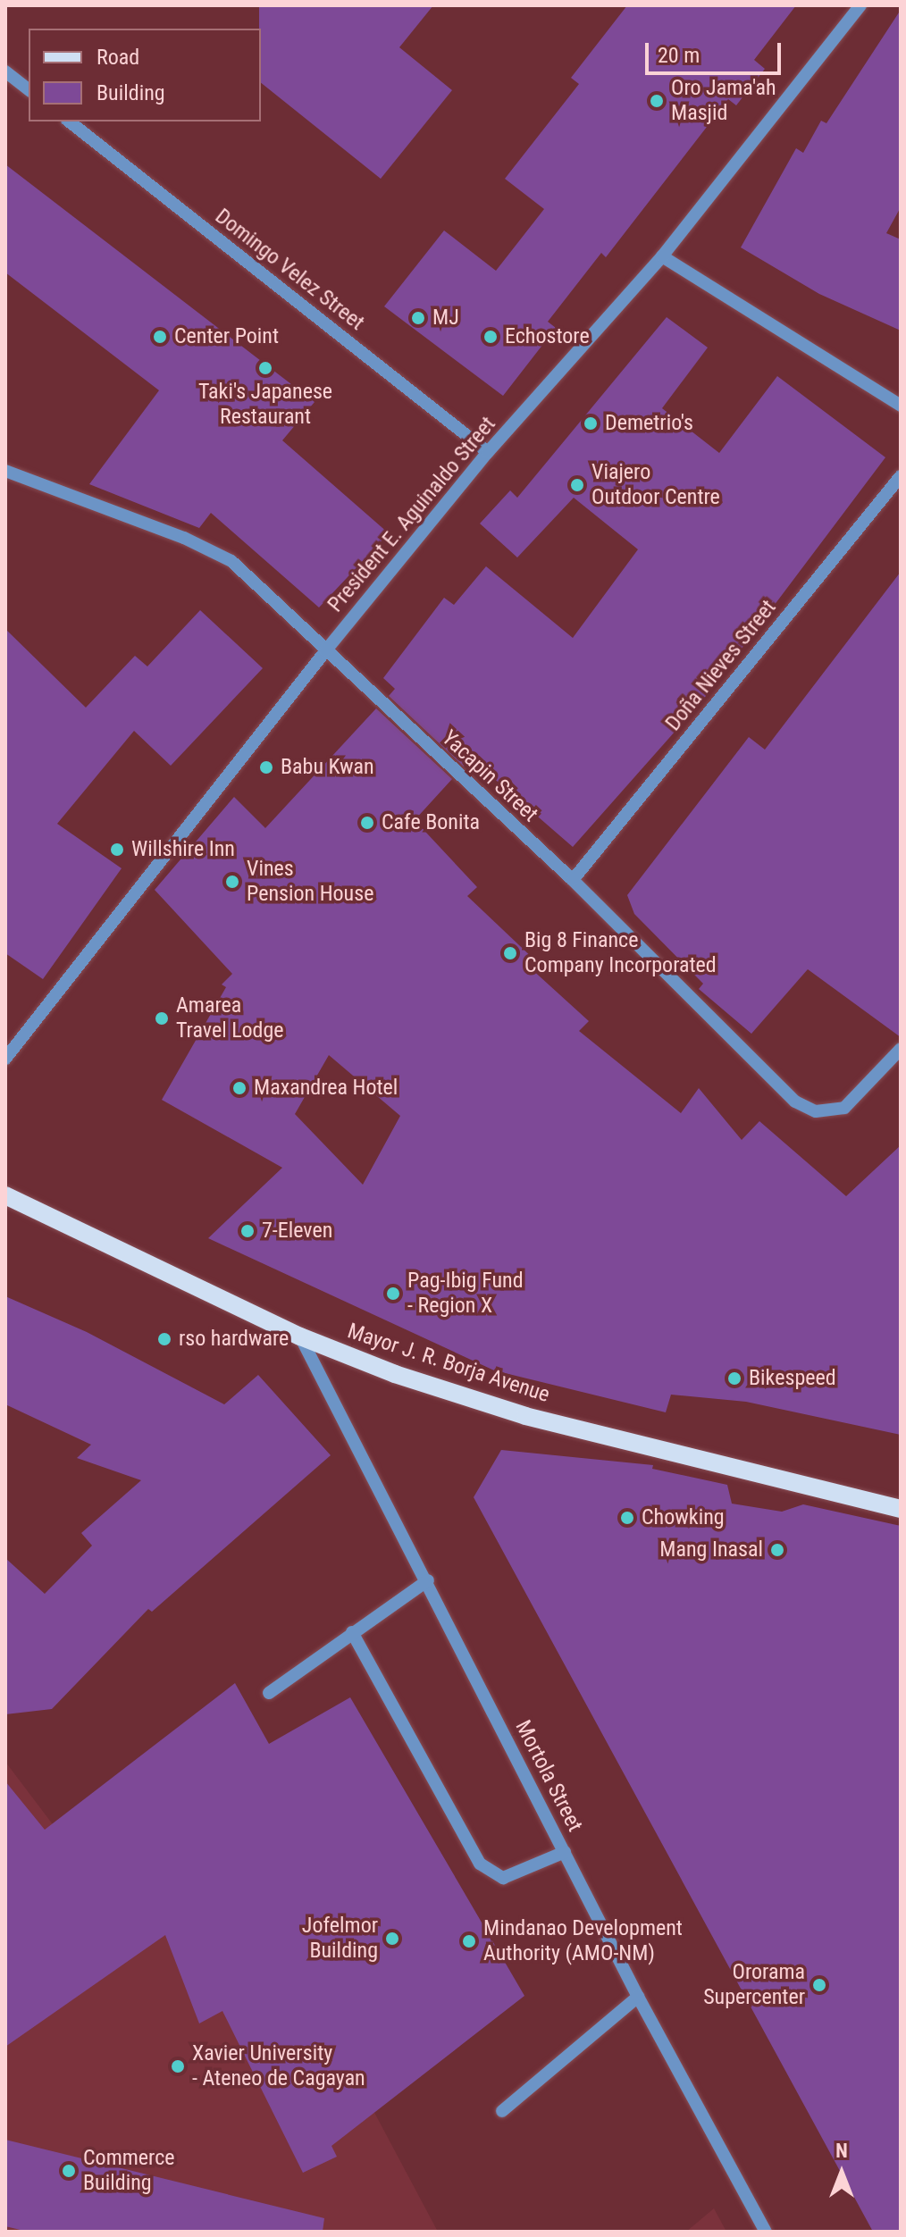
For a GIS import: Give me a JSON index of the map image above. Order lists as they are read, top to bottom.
{
  "streets": {
    "main road": ["Mayor J. R. Borja Avenue"],
    "street": [
      "Domingo Velez Street",
      "President E. Aguinaldo Street",
      "Doña Nieves Street",
      "Yacapin Street",
      "Mortola Street"
    ]
  },
  "crossings": [
    ["Domingo Velez Street", "President E. Aguinaldo Street"],
    ["President E. Aguinaldo Street", "Yacapin Street"],
    ["Doña Nieves Street", "Yacapin Street"],
    ["Mayor J. R. Borja Avenue", "Mortola Street"]
  ],
  "places": [
    "Oro Jama'ah Masjid",
    "MJ",
    "Center Point",
    "Echostore",
    "Taki's Japanese Restaurant",
    "Demetrio's",
    "Viajero Outdoor Centre",
    "Babu Kwan",
    "Cafe Bonita",
    "Willshire Inn",
    "Vines Pension House",
    "Big 8 Finance Company Incorporated",
    "Amarea Travel Lodge",
    "Maxandrea Hotel",
    "7-Eleven",
    "Pag-Ibig Fund - Region X",
    "rso hardware",
    "Bikespeed",
    "Chowking",
    "Mang Inasal",
    "Jofelmor Building",
    "Mindanao Development Authority (AMO-NM)",
    "Ororama Supercenter",
    "Xavier University - Ateneo de Cagayan",
    "Commerce Building"
  ],
  "legend": ["Road", "Building"],
  "scale_bar": "20 m",
  "north": "top"
}
